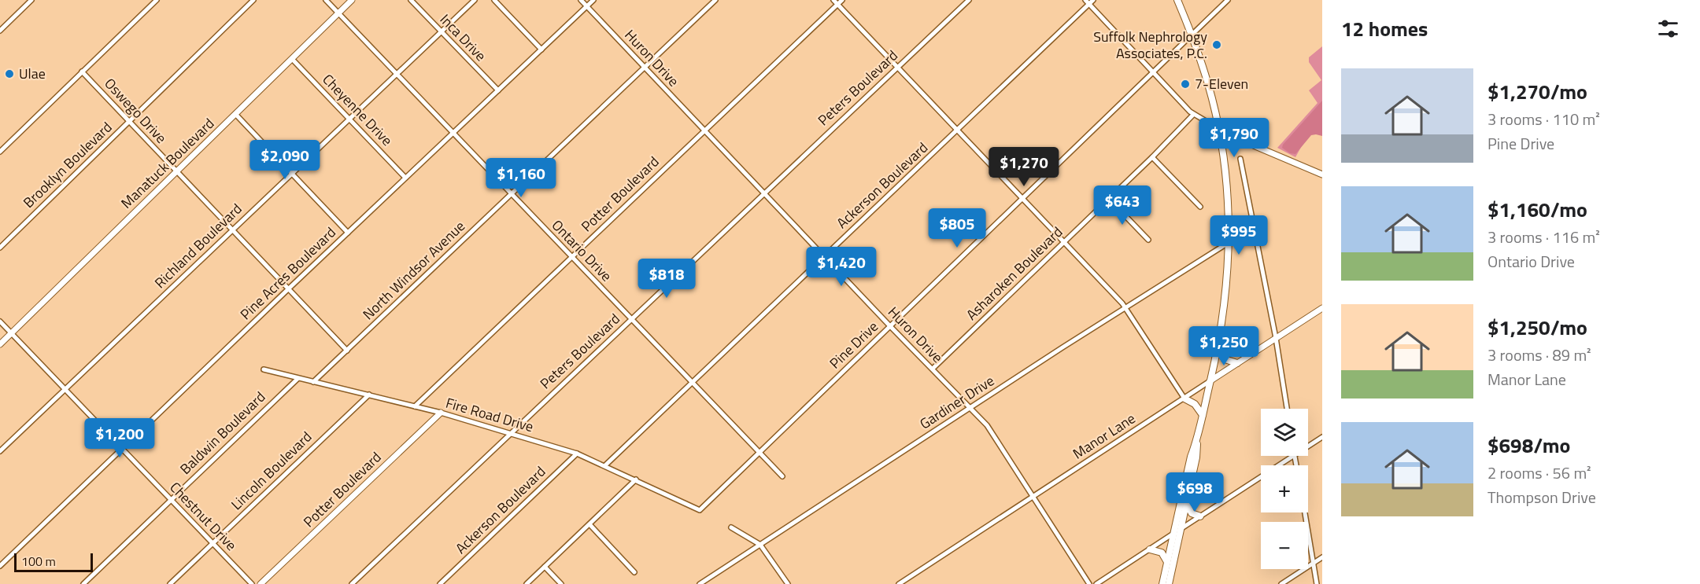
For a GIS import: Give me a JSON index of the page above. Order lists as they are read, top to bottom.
{
  "streets": {
    "street": [
      "Inca Drive",
      "Huron Drive",
      "Peters Boulevard",
      "Cheyenne Drive",
      "Oswego Drive",
      "Manatuck Boulevard",
      "Brooklyn Boulevard",
      "Ackerson Boulevard",
      "Potter Boulevard",
      "Richland Boulevard",
      "Ontario Drive",
      "North Windsor Avenue",
      "Pine Acres Boulevard",
      "Asharoken Boulevard",
      "Pine Drive",
      "Gardiner Drive",
      "Fire Road Drive",
      "Baldwin Boulevard",
      "Manor Lane",
      "Lincoln Boulevard",
      "Chestnut Drive"
    ]
  },
  "crossings": [
    ["Inca Drive", "Richland Boulevard"],
    ["Inca Drive", "Pine Acres Boulevard"],
    ["Huron Drive", "Peters Boulevard"],
    ["Huron Drive", "Ackerson Boulevard"],
    ["Huron Drive", "Potter Boulevard"],
    ["Huron Drive", "North Windsor Avenue"],
    ["Huron Drive", "Pine Acres Boulevard"],
    ["Huron Drive", "Asharoken Boulevard"],
    ["Huron Drive", "Pine Drive"],
    ["Huron Drive", "Gardiner Drive"],
    ["Huron Drive", "Manor Lane"],
    ["Peters Boulevard", "Ontario Drive"],
    ["Peters Boulevard", "Fire Road Drive"],
    ["Cheyenne Drive", "Manatuck Boulevard"],
    ["Cheyenne Drive", "Richland Boulevard"],
    ["Cheyenne Drive", "Pine Acres Boulevard"],
    ["Oswego Drive", "Manatuck Boulevard"],
    ["Oswego Drive", "Brooklyn Boulevard"],
    ["Oswego Drive", "Richland Boulevard"],
    ["Oswego Drive", "North Windsor Avenue"],
    ["Oswego Drive", "Pine Acres Boulevard"],
    ["Manatuck Boulevard", "Ontario Drive"],
    ["Manatuck Boulevard", "Chestnut Drive"],
    ["Ackerson Boulevard", "Ontario Drive"],
    ["Ackerson Boulevard", "Fire Road Drive"],
    ["Potter Boulevard", "Ontario Drive"],
    ["Potter Boulevard", "Fire Road Drive"],
    ["Richland Boulevard", "Ontario Drive"],
    ["Richland Boulevard", "Chestnut Drive"],
    ["Ontario Drive", "North Windsor Avenue"],
    ["Ontario Drive", "Pine Acres Boulevard"],
    ["Ontario Drive", "Pine Drive"],
    ["North Windsor Avenue", "Fire Road Drive"],
    ["Pine Acres Boulevard", "Chestnut Drive"],
    ["Pine Drive", "Fire Road Drive"],
    ["Fire Road Drive", "Baldwin Boulevard"],
    ["Fire Road Drive", "Lincoln Boulevard"],
    ["Baldwin Boulevard", "Chestnut Drive"],
    ["Lincoln Boulevard", "Chestnut Drive"]
  ],
  "places": ["Suffolk Nephrology Associates, P.C.", "Ulae", "7-Eleven"],
  "scale_bar": "100 m",
  "page": {
    "heading": "12 homes",
    "list": [
      {
        "name": "$1,270/mo",
        "note": "3 rooms · 110 m² · Pine Drive"
      },
      {
        "name": "$1,160/mo",
        "note": "3 rooms · 116 m² · Ontario Drive"
      },
      {
        "name": "$1,250/mo",
        "note": "3 rooms · 89 m² · Manor Lane"
      },
      {
        "name": "$698/mo",
        "note": "2 rooms · 56 m² · Thompson Drive"
      }
    ],
    "price": [
      "$1,790",
      "$2,090",
      "$1,270",
      "$1,160",
      "$643",
      "$805",
      "$995",
      "$1,420",
      "$818",
      "$1,250",
      "$1,200",
      "$698"
    ],
    "map_buttons": ["+", "−"],
    "scale": "100 m"
  }
}
